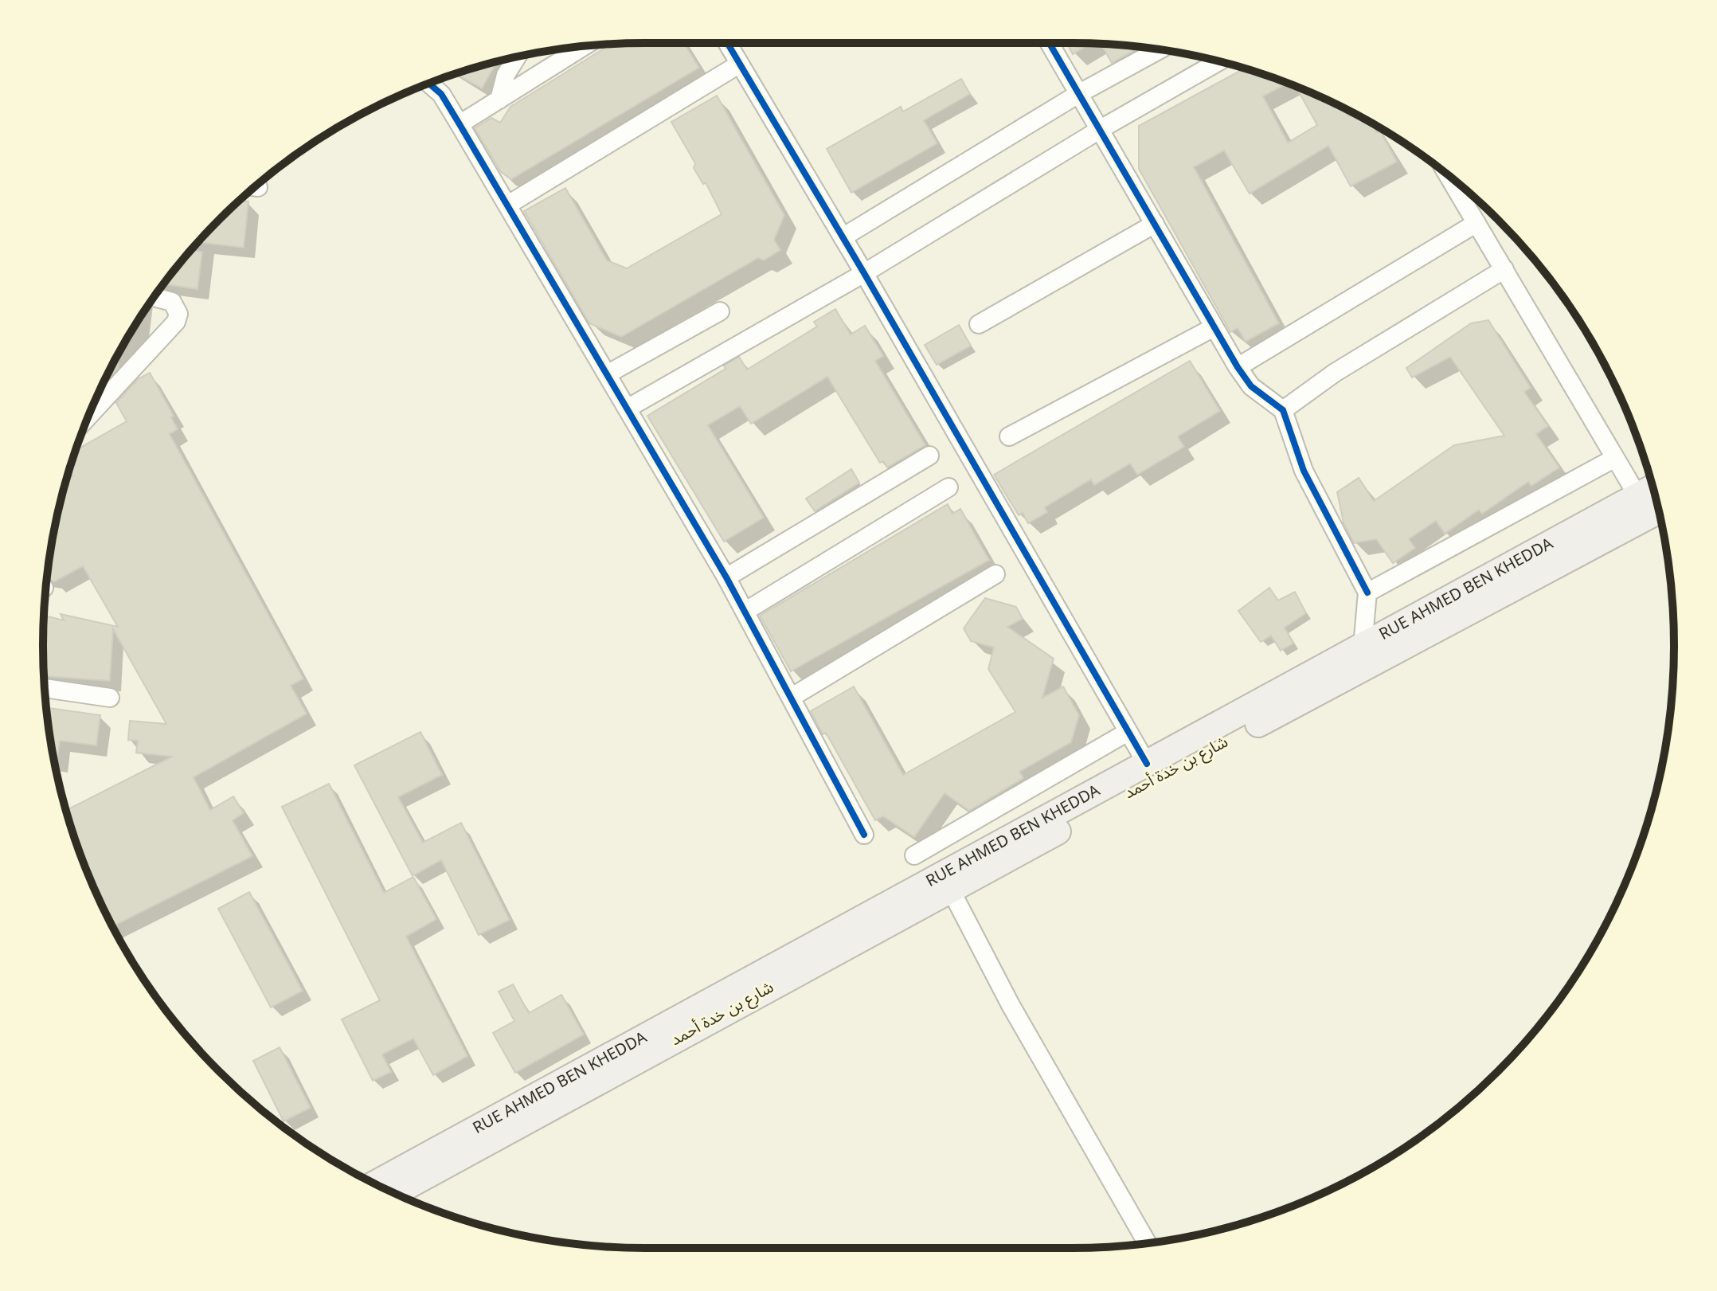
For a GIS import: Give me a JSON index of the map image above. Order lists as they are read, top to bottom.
{
  "streets": {
    "main road": ["RUE AHMED BEN KHEDDA", "شارع بن خدة أحمد"]
  }
}
